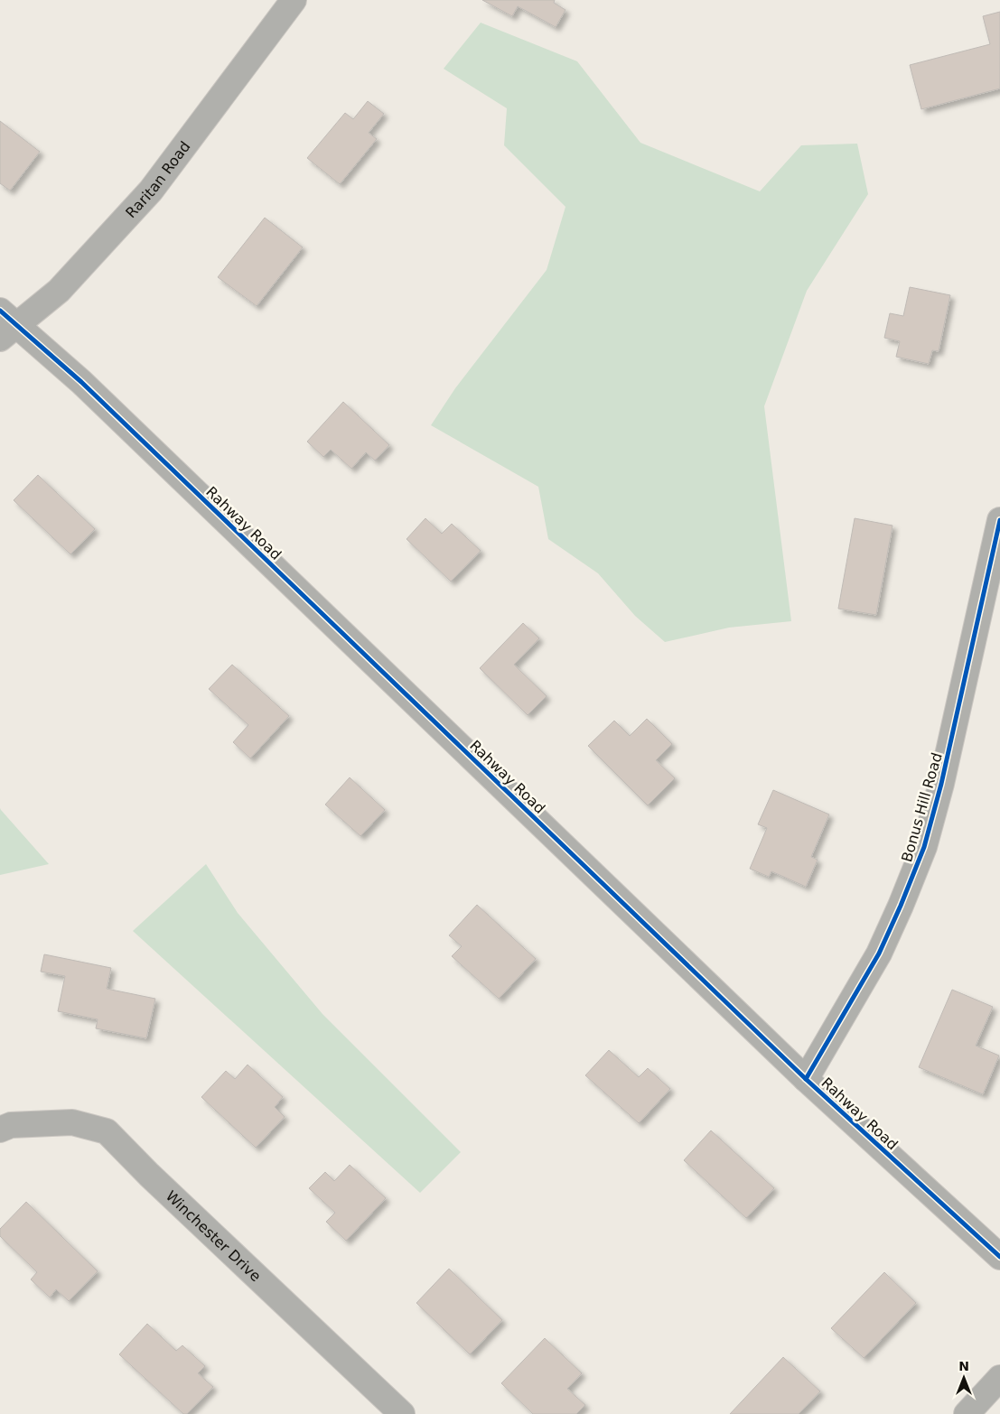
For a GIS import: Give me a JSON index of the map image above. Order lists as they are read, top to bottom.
{
  "streets": {
    "street": [
      "Raritan Road",
      "Rahway Road",
      "Bonus Hill Road",
      "Winchester Drive"
    ]
  },
  "crossings": [
    ["Raritan Road", "Rahway Road"],
    ["Rahway Road", "Bonus Hill Road"]
  ],
  "north": "top"
}
